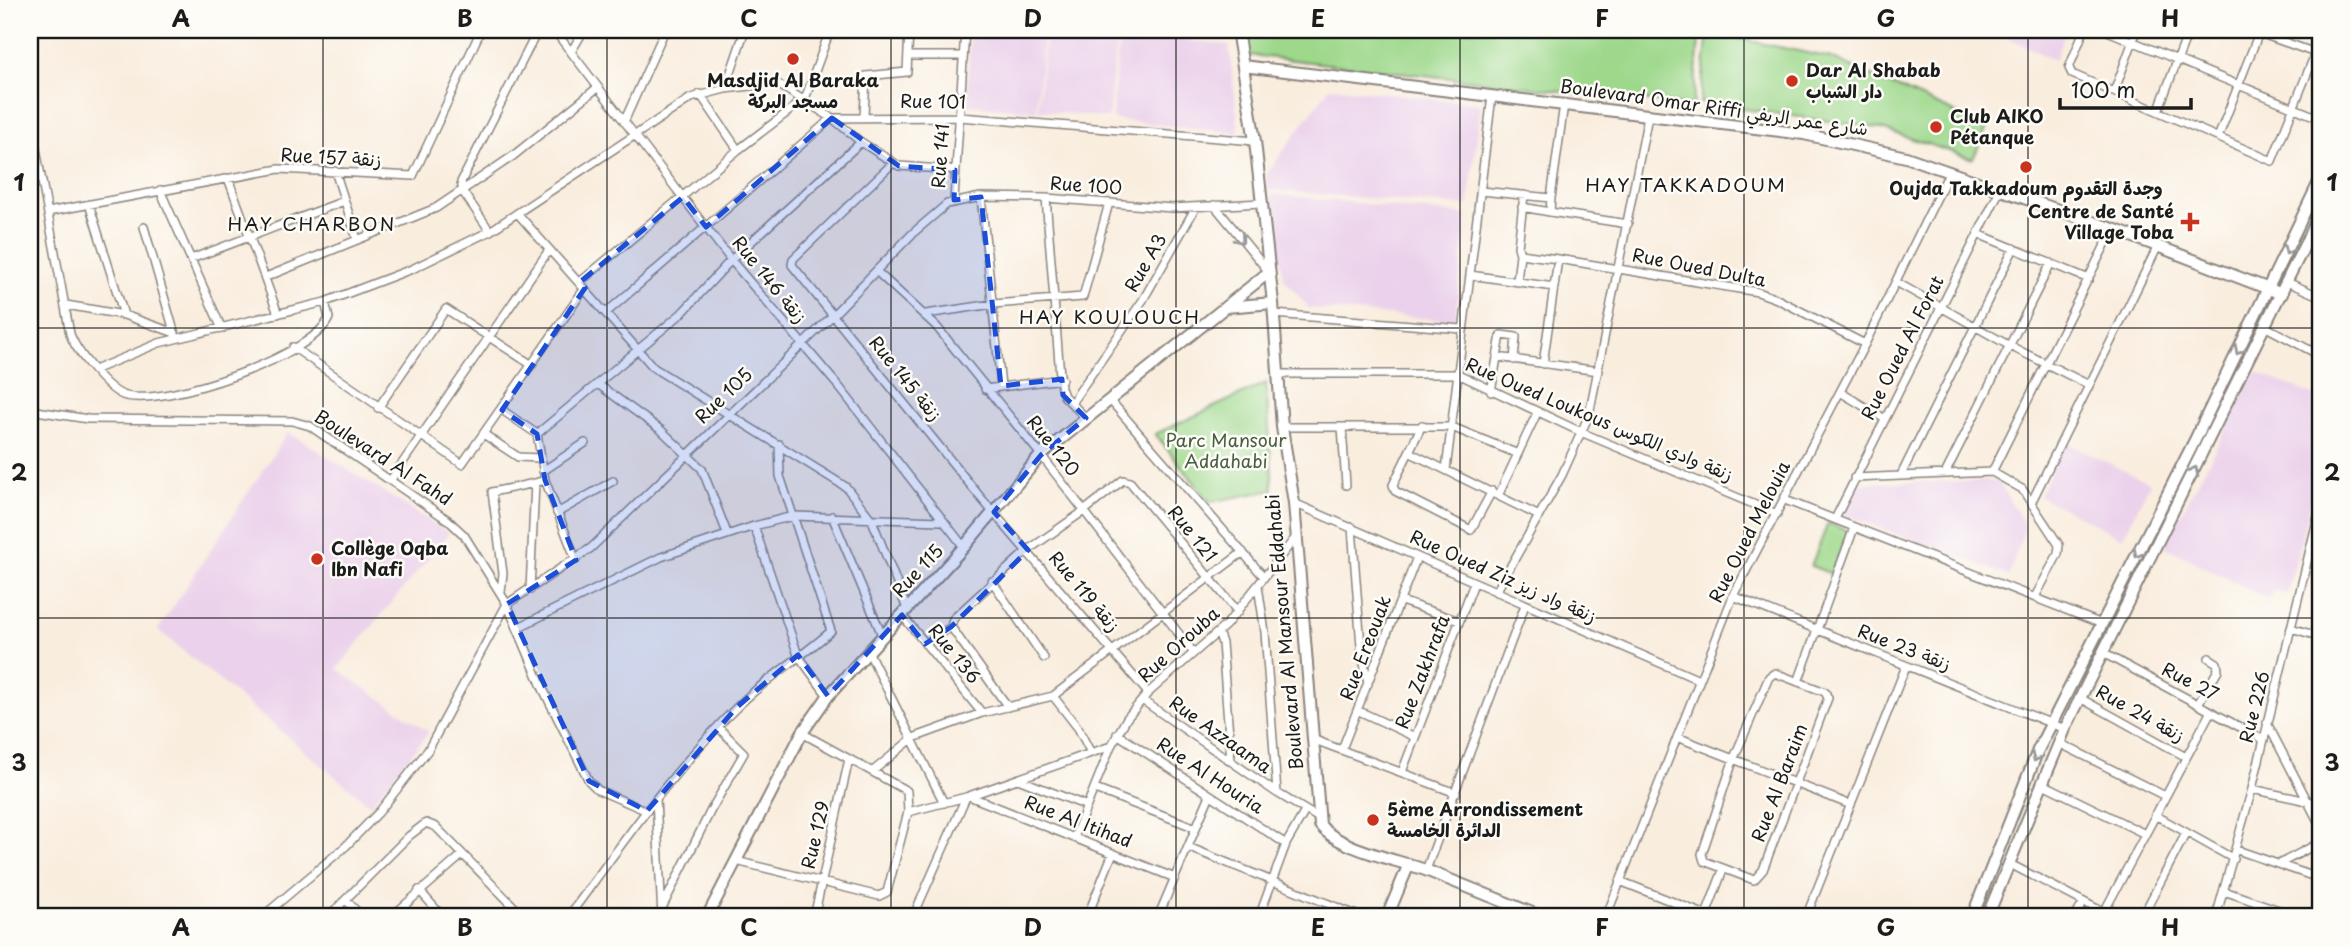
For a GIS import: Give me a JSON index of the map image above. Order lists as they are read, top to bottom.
{
  "streets": {
    "main road": ["Boulevard Omar Riffi شارع عمر الريفي", "Rue 115", "Boulevard Al Mansour Eddahabi"],
    "street": [
      "Rue 101",
      "Rue 141",
      "Rue 157 زنقة",
      "Rue 100",
      "Rue A3",
      "Rue Oued Dulta",
      "Rue 146 زنقة",
      "Rue Oued Al Forat",
      "Rue 145 زنقة",
      "Rue 105",
      "Rue Oued Loukous زنقة وادي اللكوس",
      "Rue 120",
      "Boulevard Al Fahd",
      "Rue Oued Melouia",
      "Rue 121",
      "Rue Oued Ziz زنقة واد زيز",
      "Rue 119 زنقة",
      "Rue Orouba",
      "Rue Ereouak",
      "Rue 23 زنقة",
      "Rue 136",
      "Rue Zakhrafa",
      "Rue 27",
      "Rue 226",
      "Rue 24 زنقة",
      "Rue Azzaama",
      "Rue Al Houria",
      "Rue Al Baraim",
      "Rue Al Itihad",
      "Rue 129"
    ]
  },
  "crossings": [
    ["Rue 101", "Rue 141"],
    ["Rue 101", "Boulevard Al Mansour Eddahabi"],
    ["Boulevard Omar Riffi شارع عمر الريفي", "Rue Oued Al Forat"],
    ["Boulevard Omar Riffi شارع عمر الريفي", "Rue Oued Melouia"],
    ["Boulevard Omar Riffi شارع عمر الريفي", "Boulevard Al Mansour Eddahabi"],
    ["Rue 141", "Rue 100"],
    ["Rue 141", "Rue 105"],
    ["Rue 100", "Rue A3"],
    ["Rue 100", "Rue 105"],
    ["Rue 100", "Boulevard Al Mansour Eddahabi"],
    ["Rue Oued Dulta", "Rue Oued Melouia"],
    ["Rue 146 زنقة", "Rue 105"],
    ["Rue 146 زنقة", "Rue 115"],
    ["Rue 145 زنقة", "Rue 105"],
    ["Rue 145 زنقة", "Rue 115"],
    ["Rue 145 زنقة", "Rue 119 زنقة"],
    ["Rue 105", "Rue 120"],
    ["Rue 105", "Boulevard Al Fahd"],
    ["Rue 105", "Rue 136"],
    ["Rue Oued Loukous زنقة وادي اللكوس", "Rue Oued Melouia"],
    ["Rue Oued Loukous زنقة وادي اللكوس", "Boulevard Al Mansour Eddahabi"],
    ["Rue 120", "Rue 121"],
    ["Rue 120", "Rue 115"],
    ["Rue 120", "Rue Orouba"],
    ["Rue Oued Melouia", "Rue Oued Ziz زنقة واد زيز"],
    ["Rue Oued Melouia", "Rue 23 زنقة"],
    ["Rue 121", "Rue Orouba"],
    ["Rue 115", "Rue 119 زنقة"],
    ["Rue 115", "Boulevard Al Mansour Eddahabi"],
    ["Rue 115", "Rue 136"],
    ["Rue Oued Ziz زنقة واد زيز", "Boulevard Al Mansour Eddahabi"],
    ["Rue Oued Ziz زنقة واد زيز", "Rue Ereouak"],
    ["Rue Oued Ziz زنقة واد زيز", "Rue Zakhrafa"],
    ["Rue 119 زنقة", "Rue Orouba"],
    ["Boulevard Al Mansour Eddahabi", "Rue Orouba"],
    ["Boulevard Al Mansour Eddahabi", "Rue Azzaama"],
    ["Rue Orouba", "Rue Azzaama"],
    ["Rue Orouba", "Rue Al Houria"],
    ["Rue Orouba", "Rue Al Itihad"],
    ["Rue 27", "Rue 226"]
  ],
  "districts": ["HAY TAKKADOUM", "HAY CHARBON", "HAY KOULOUCH"],
  "parks": ["Parc Mansour Addahabi"],
  "places": {
    "other": [
      "Masdjid Al Baraka مسجد البركة",
      "Dar Al Shabab دار الشباب",
      "Club AIKO Pétanque",
      "Oujda Takkadoum وجدة التقدوم",
      "Collège Oqba Ibn Nafi",
      "5ème Arrondissement الدائرة الخامسة"
    ],
    "health": ["Centre de Santé Village Toba"]
  },
  "scale_bar": "100 m",
  "grid": {
    "columns": [
      "A",
      "B",
      "C",
      "D",
      "E",
      "F",
      "G",
      "H"
    ],
    "rows": ["1", "2", "3"]
  }
}
